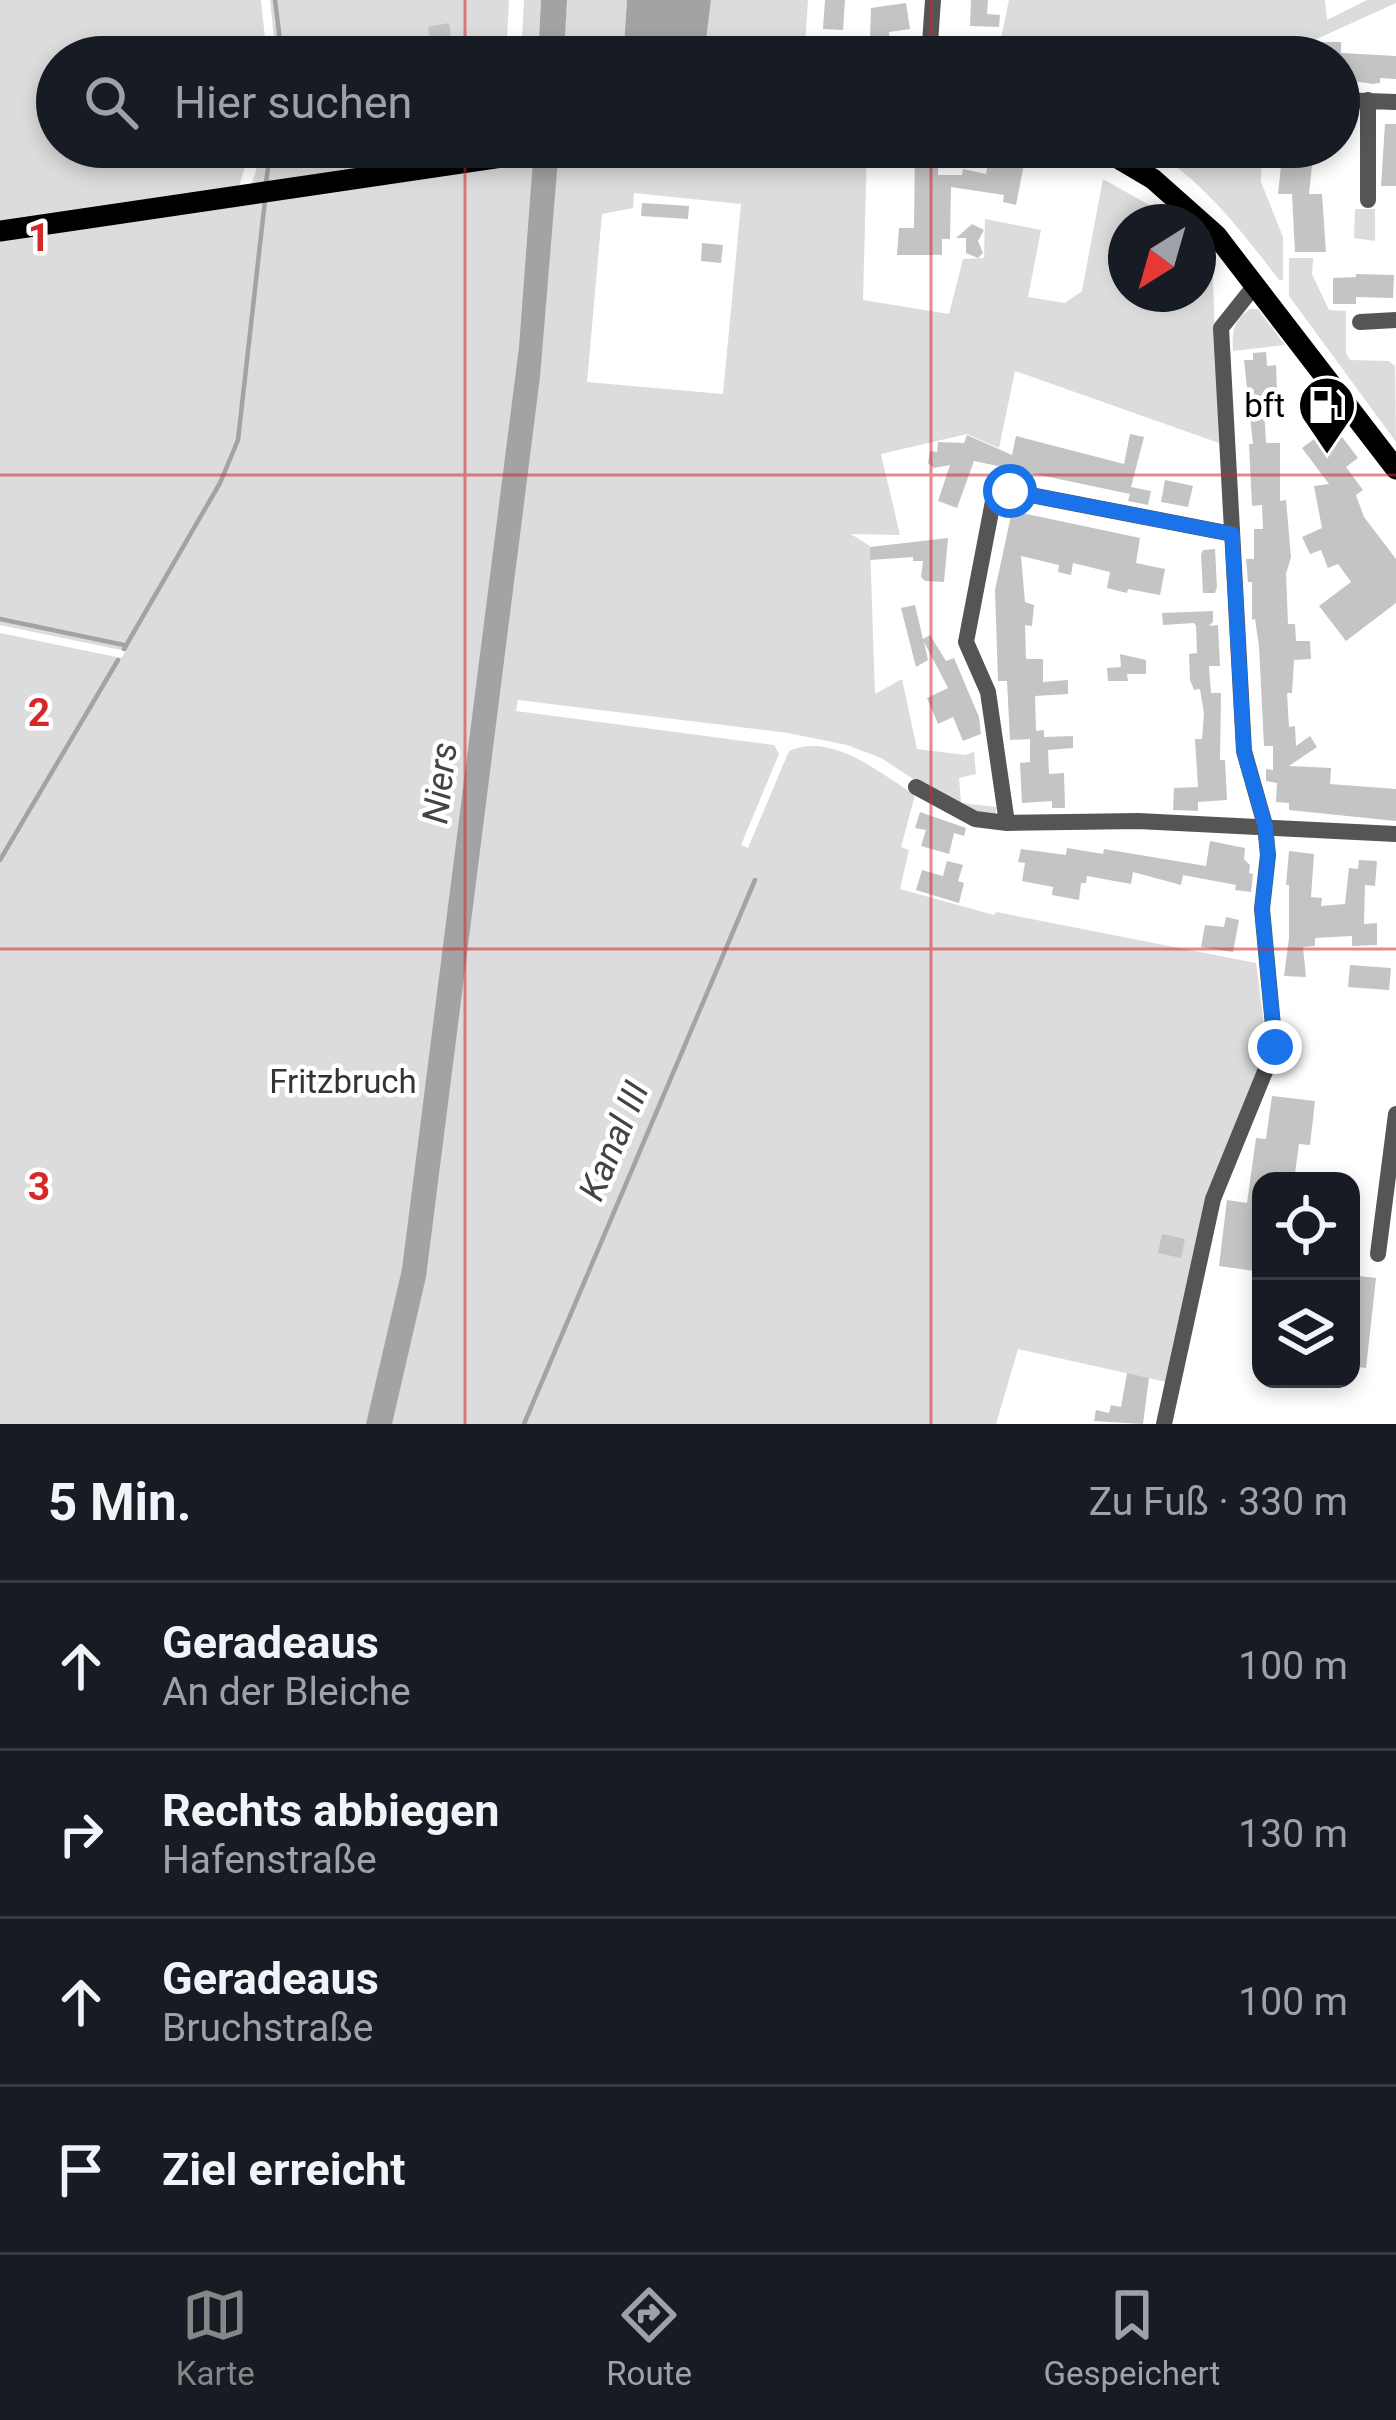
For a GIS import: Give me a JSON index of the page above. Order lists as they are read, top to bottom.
{
  "water": ["Niers", "Kanal III"],
  "parks": ["Fritzbruch"],
  "places": {
    "fuel station": ["bft"]
  },
  "north": "bottom left",
  "page": {
    "search": "Hier suchen",
    "heading": ["5 Min.", "Zu Fuß · 330 m"],
    "list": [
      ["Geradeaus", "An der Bleiche", "100 m"],
      ["Rechts abbiegen", "Hafenstraße", "130 m"],
      ["Geradeaus", "Bruchstraße", "100 m"],
      "Ziel erreicht"
    ],
    "nav": ["Karte", "Route", "Gespeichert"]
  },
  "grid": {
    "rows": ["1", "2", "3"]
  }
}
